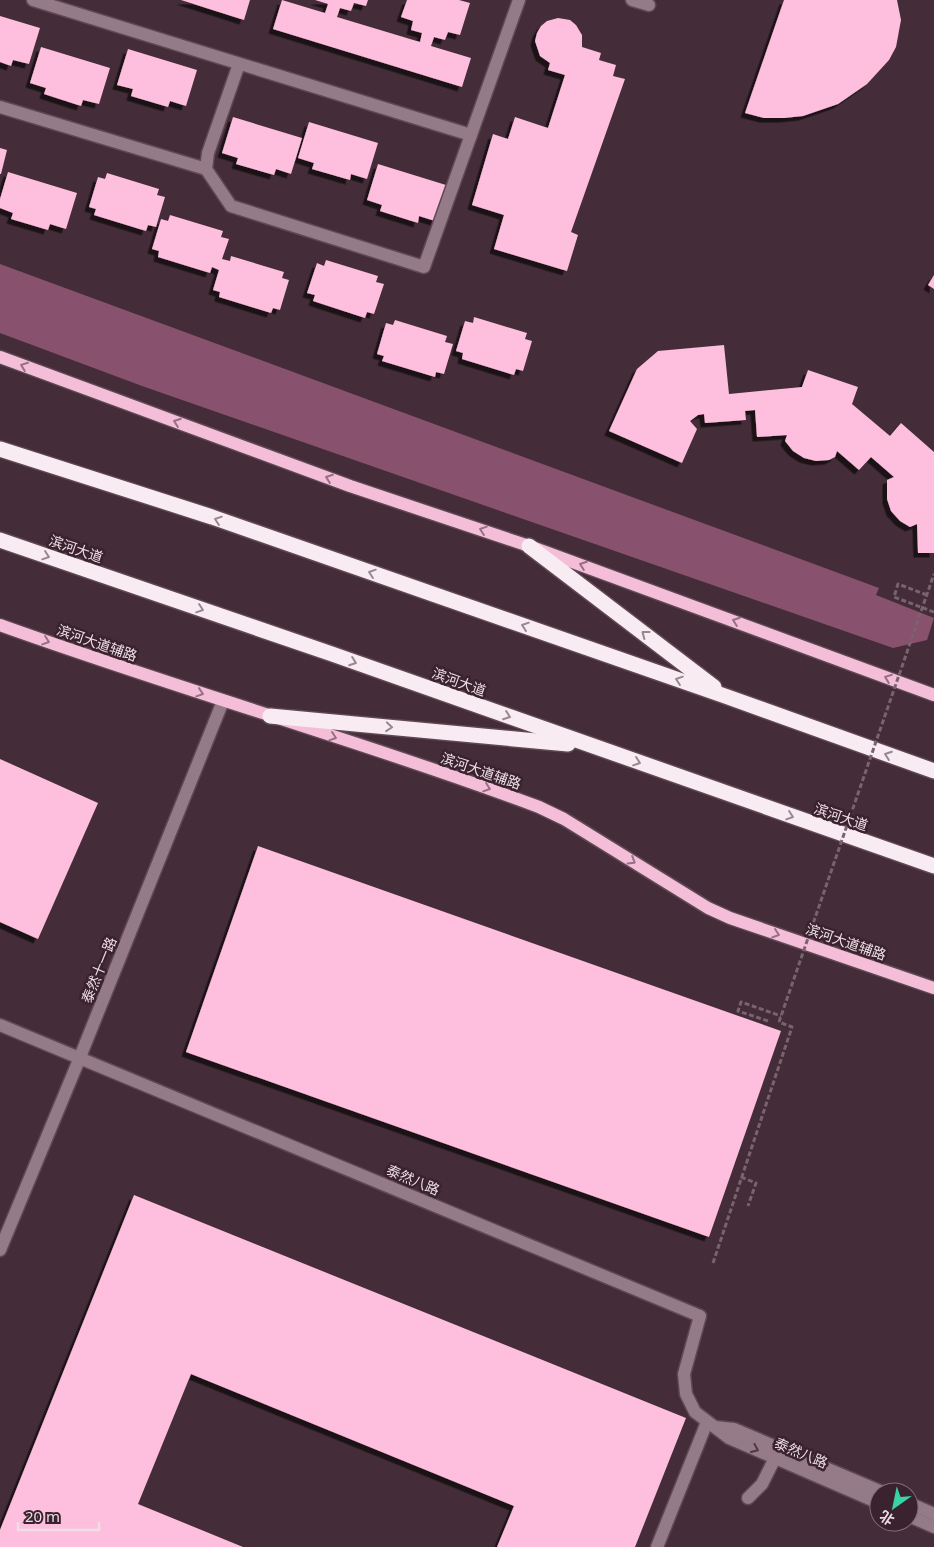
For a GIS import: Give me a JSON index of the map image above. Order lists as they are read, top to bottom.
{
  "streets": {
    "highway": ["滨河大道"],
    "main road": ["滨河大道辅路"],
    "street": ["泰然十一路", "泰然八路"]
  },
  "crossings": [
    ["滨河大道辅路", "泰然十一路"],
    ["泰然十一路", "泰然八路"]
  ],
  "one_way": ["滨河大道辅路"],
  "scale_bar": "20 m",
  "north": "bottom left"
}
